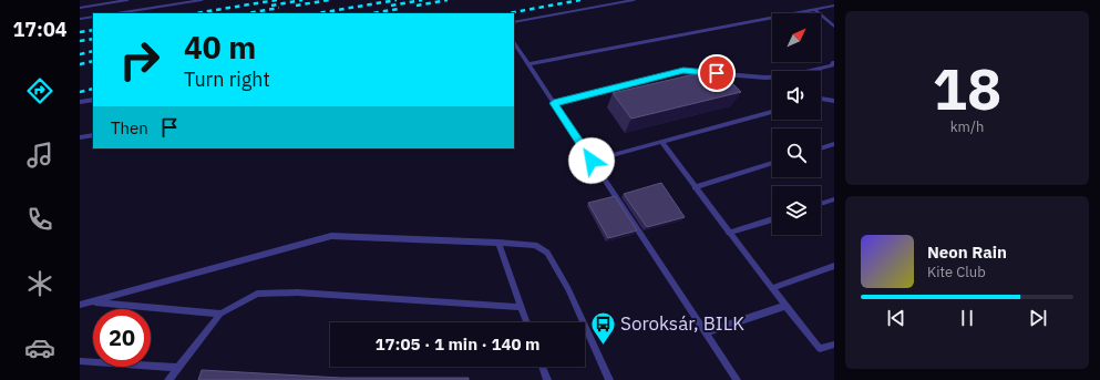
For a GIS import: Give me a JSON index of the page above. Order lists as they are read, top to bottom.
{
  "places": {
    "bus stop": ["Soroksár, BILK"]
  },
  "north": "top right",
  "page": {
    "tabs": "17:04",
    "tile": ["18", "km/h"],
    "turn": ["40 m", "Turn right"],
    "then": "Then",
    "song": ["Neon Rain", "Kite Club"],
    "limit": "20",
    "trip": "17:05 · 1 min · 140 m"
  }
}
